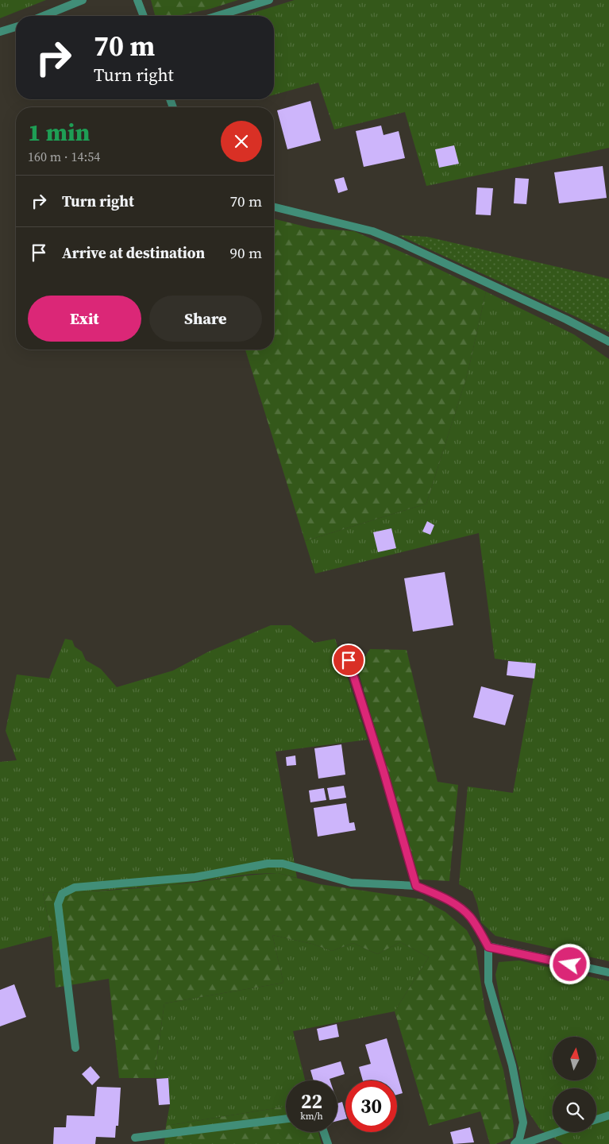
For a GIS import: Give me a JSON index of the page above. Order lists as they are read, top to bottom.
{
  "north": "top",
  "page": {
    "turn": ["70 m", "Turn right"],
    "heading": ["1 min", "160 m · 14:54"],
    "list": [
      {
        "name": "Turn right",
        "value": "70 m"
      },
      {
        "name": "Arrive at destination",
        "value": "90 m"
      }
    ],
    "buttons": ["Exit", "Share"],
    "speed": "22 km/h",
    "limit": "30"
  }
}
